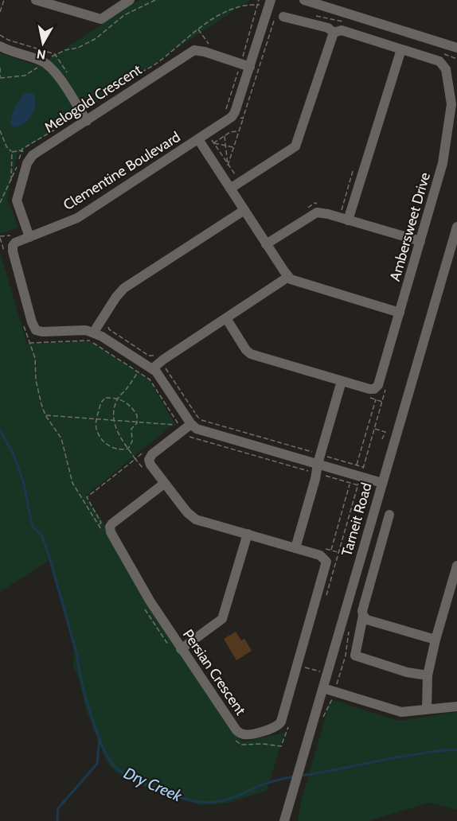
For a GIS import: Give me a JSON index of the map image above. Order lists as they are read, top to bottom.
{
  "streets": {
    "street": [
      "Melogold Crescent",
      "Clementine Boulevard",
      "Ambersweet Drive",
      "Tarneit Road",
      "Persian Crescent"
    ]
  },
  "crossings": [
    ["Melogold Crescent", "Clementine Boulevard"]
  ],
  "water": ["Dry Creek"],
  "north": "bottom"
}
